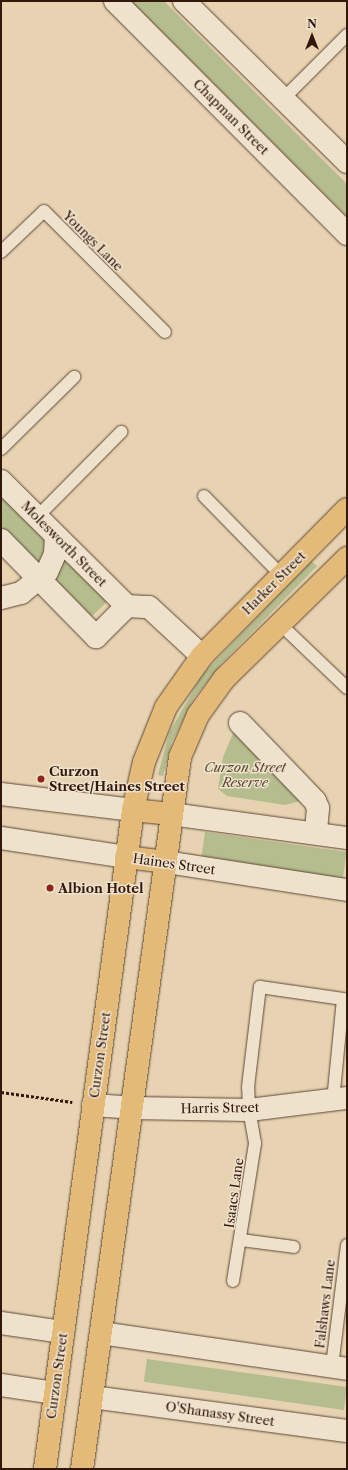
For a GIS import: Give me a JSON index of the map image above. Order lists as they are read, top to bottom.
{
  "streets": {
    "highway": ["Harker Street", "Haines Street", "Curzon Street"],
    "street": [
      "Chapman Street",
      "Molesworth Street",
      "Harris Street",
      "O'Shanassy Street"
    ],
    "lane": ["Youngs Lane", "Isaacs Lane", "Falshaws Lane"]
  },
  "crossings": [
    ["Harker Street", "Curzon Street"],
    ["Haines Street", "Curzon Street"],
    ["Curzon Street", "Harris Street"],
    ["Harris Street", "Isaacs Lane"]
  ],
  "parks": ["Curzon Street Reserve"],
  "places": ["Curzon Street/Haines Street", "Albion Hotel"],
  "north": "top"
}
